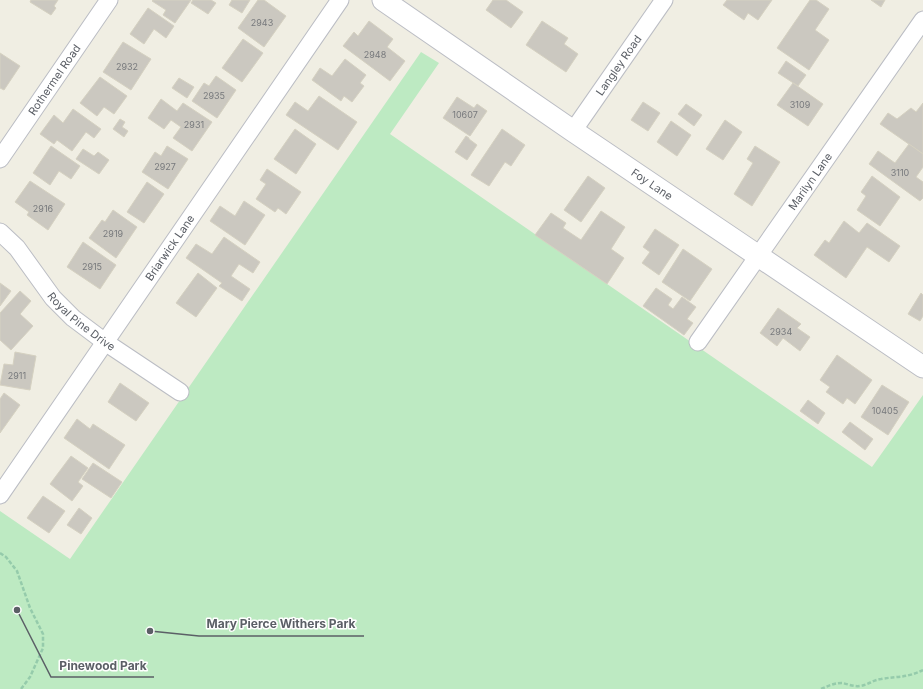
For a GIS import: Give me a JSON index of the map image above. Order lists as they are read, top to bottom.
{
  "streets": {
    "street": [
      "Langley Road",
      "Rothermel Road",
      "Marilyn Lane",
      "Foy Lane",
      "Briarwick Lane",
      "Royal Pine Drive"
    ]
  },
  "crossings": [
    ["Langley Road", "Foy Lane"],
    ["Marilyn Lane", "Foy Lane"],
    ["Briarwick Lane", "Royal Pine Drive"]
  ],
  "places": ["Pinewood Park", "Mary Pierce Withers Park"],
  "house_numbers": [
    "2943",
    "2948",
    "2932",
    "2935",
    "3109",
    "10607",
    "2931",
    "2927",
    "3110",
    "2916",
    "2919",
    "2915",
    "2934",
    "2911",
    "10405"
  ]
}
